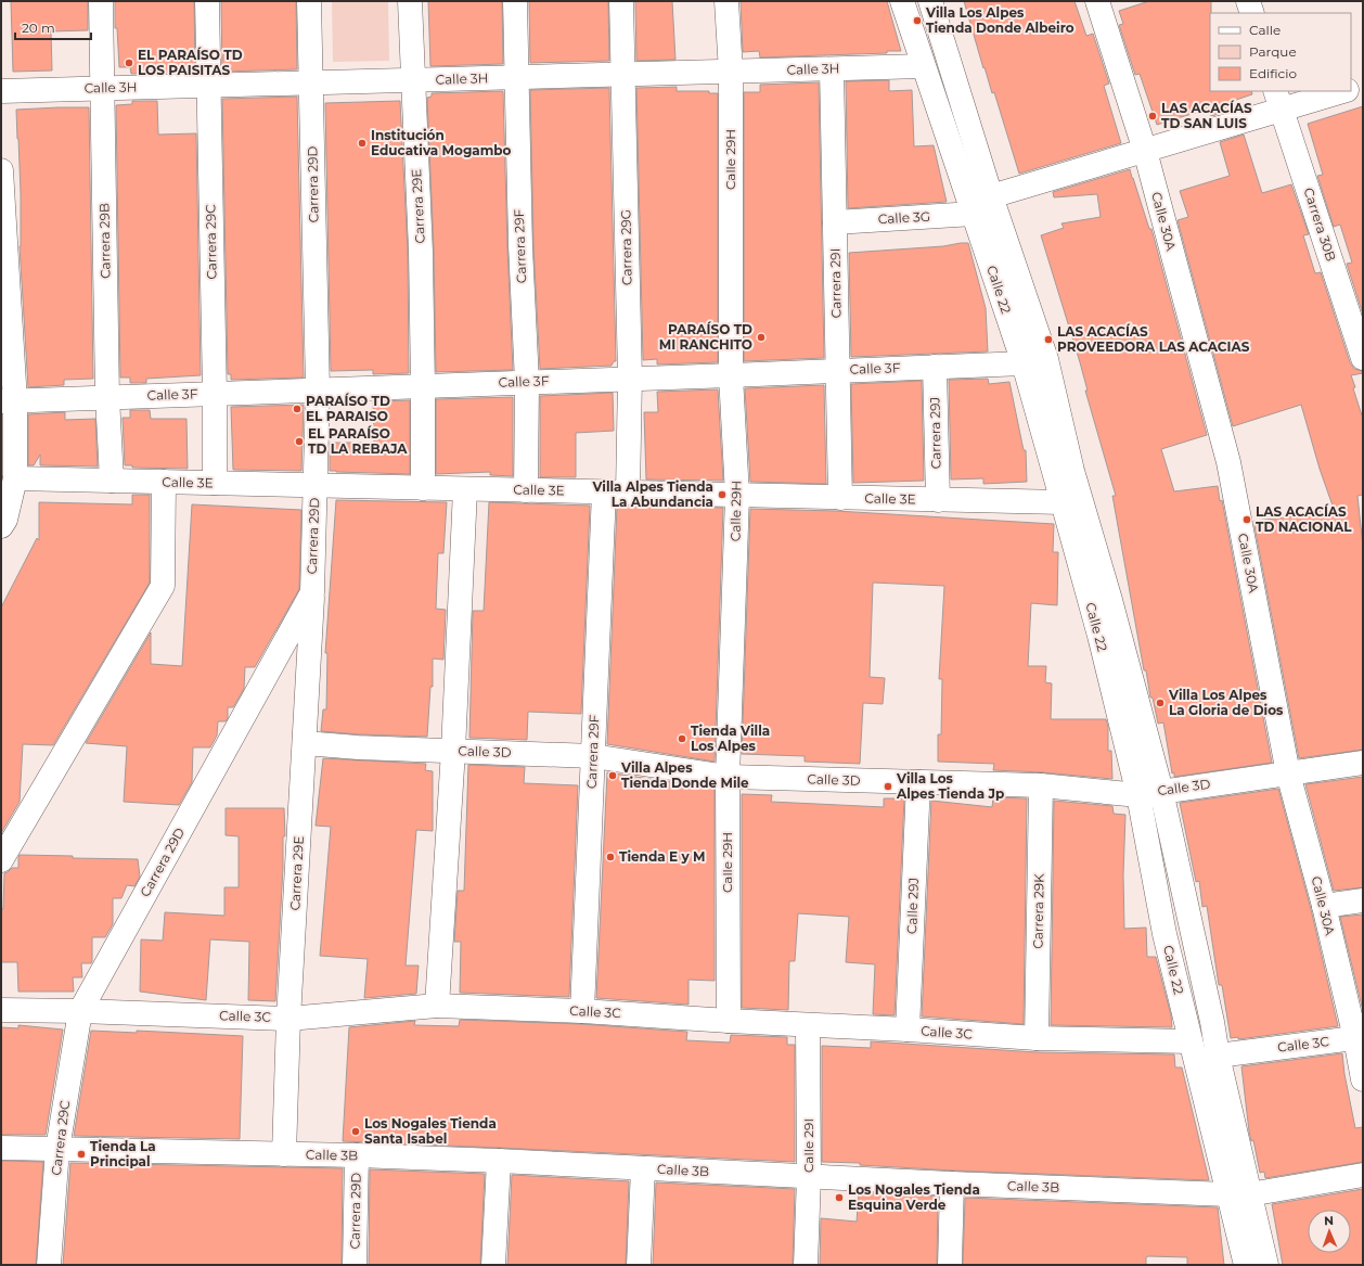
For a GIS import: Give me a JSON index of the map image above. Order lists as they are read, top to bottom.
{
  "streets": {
    "street": [
      "Calle 3H",
      "Calle 29H",
      "Carrera 29D",
      "Carrera 29E",
      "Calle 3G",
      "Calle 30A",
      "Carrera 30B",
      "Carrera 29B",
      "Carrera 29C",
      "Carrera 29F",
      "Carrera 29G",
      "Carrera 29I",
      "Calle 22",
      "Calle 3F",
      "Carrera 29J",
      "Calle 3E",
      "Calle 3D",
      "Calle 29J",
      "Carrera 29K",
      "Calle 3C",
      "Calle 29I",
      "Calle 3B"
    ]
  },
  "crossings": [
    ["Calle 3H", "Calle 29H"],
    ["Calle 3H", "Carrera 29D"],
    ["Calle 3H", "Carrera 29E"],
    ["Calle 3H", "Carrera 29B"],
    ["Calle 3H", "Carrera 29C"],
    ["Calle 3H", "Carrera 29F"],
    ["Calle 3H", "Carrera 29G"],
    ["Calle 3H", "Carrera 29I"],
    ["Calle 3H", "Calle 22"],
    ["Calle 29H", "Calle 3F"],
    ["Calle 29H", "Calle 3E"],
    ["Calle 29H", "Calle 3D"],
    ["Calle 29H", "Calle 3C"],
    ["Carrera 29D", "Carrera 29E"],
    ["Carrera 29D", "Carrera 29C"],
    ["Carrera 29D", "Calle 3F"],
    ["Carrera 29D", "Calle 3E"],
    ["Carrera 29D", "Calle 3C"],
    ["Carrera 29D", "Calle 3B"],
    ["Carrera 29E", "Calle 3F"],
    ["Carrera 29E", "Calle 3E"],
    ["Carrera 29E", "Calle 3D"],
    ["Carrera 29E", "Calle 3C"],
    ["Carrera 29E", "Calle 3B"],
    ["Calle 3G", "Carrera 29I"],
    ["Calle 3G", "Calle 22"],
    ["Calle 30A", "Calle 3D"],
    ["Calle 30A", "Calle 3C"],
    ["Carrera 29B", "Calle 3F"],
    ["Carrera 29B", "Calle 3E"],
    ["Carrera 29C", "Calle 3F"],
    ["Carrera 29C", "Calle 3E"],
    ["Carrera 29C", "Calle 3C"],
    ["Carrera 29C", "Calle 3B"],
    ["Carrera 29F", "Calle 3F"],
    ["Carrera 29F", "Calle 3E"],
    ["Carrera 29F", "Calle 3D"],
    ["Carrera 29F", "Calle 3C"],
    ["Carrera 29G", "Calle 3F"],
    ["Carrera 29G", "Calle 3E"],
    ["Carrera 29I", "Calle 3F"],
    ["Carrera 29I", "Calle 3E"],
    ["Calle 22", "Calle 3F"],
    ["Calle 22", "Calle 3E"],
    ["Calle 22", "Calle 3D"],
    ["Calle 22", "Calle 3C"],
    ["Calle 22", "Calle 3B"],
    ["Calle 3F", "Carrera 29J"],
    ["Carrera 29J", "Calle 3E"],
    ["Calle 3D", "Calle 29J"],
    ["Calle 3D", "Carrera 29K"],
    ["Calle 29J", "Calle 3C"],
    ["Carrera 29K", "Calle 3C"],
    ["Calle 3C", "Calle 29I"],
    ["Calle 29I", "Calle 3B"]
  ],
  "places": [
    "Villa Los Alpes Tienda Donde Albeiro",
    "EL PARAÍSO TD LOS PAISITAS",
    "LAS ACACÍAS TD SAN LUIS",
    "Institución Educativa Mogambo",
    "PARAÍSO TD MI RANCHITO",
    "LAS ACACÍAS PROVEEDORA LAS ACACIAS",
    "PARAÍSO TD EL PARAISO",
    "EL PARAÍSO TD LA REBAJA",
    "Villa Alpes Tienda La Abundancia",
    "LAS ACACÍAS TD NACIONAL",
    "Villa Los Alpes La Gloria de Dios",
    "Tienda Villa Los Alpes",
    "Villa Alpes Tienda Donde Mile",
    "Villa Los Alpes Tienda Jp",
    "Tienda E y M",
    "Los Nogales Tienda Santa Isabel",
    "Tienda La Principal",
    "Los Nogales Tienda Esquina Verde"
  ],
  "legend": ["Calle", "Parque", "Edificio"],
  "scale_bar": "20 m",
  "north": "top"
}
